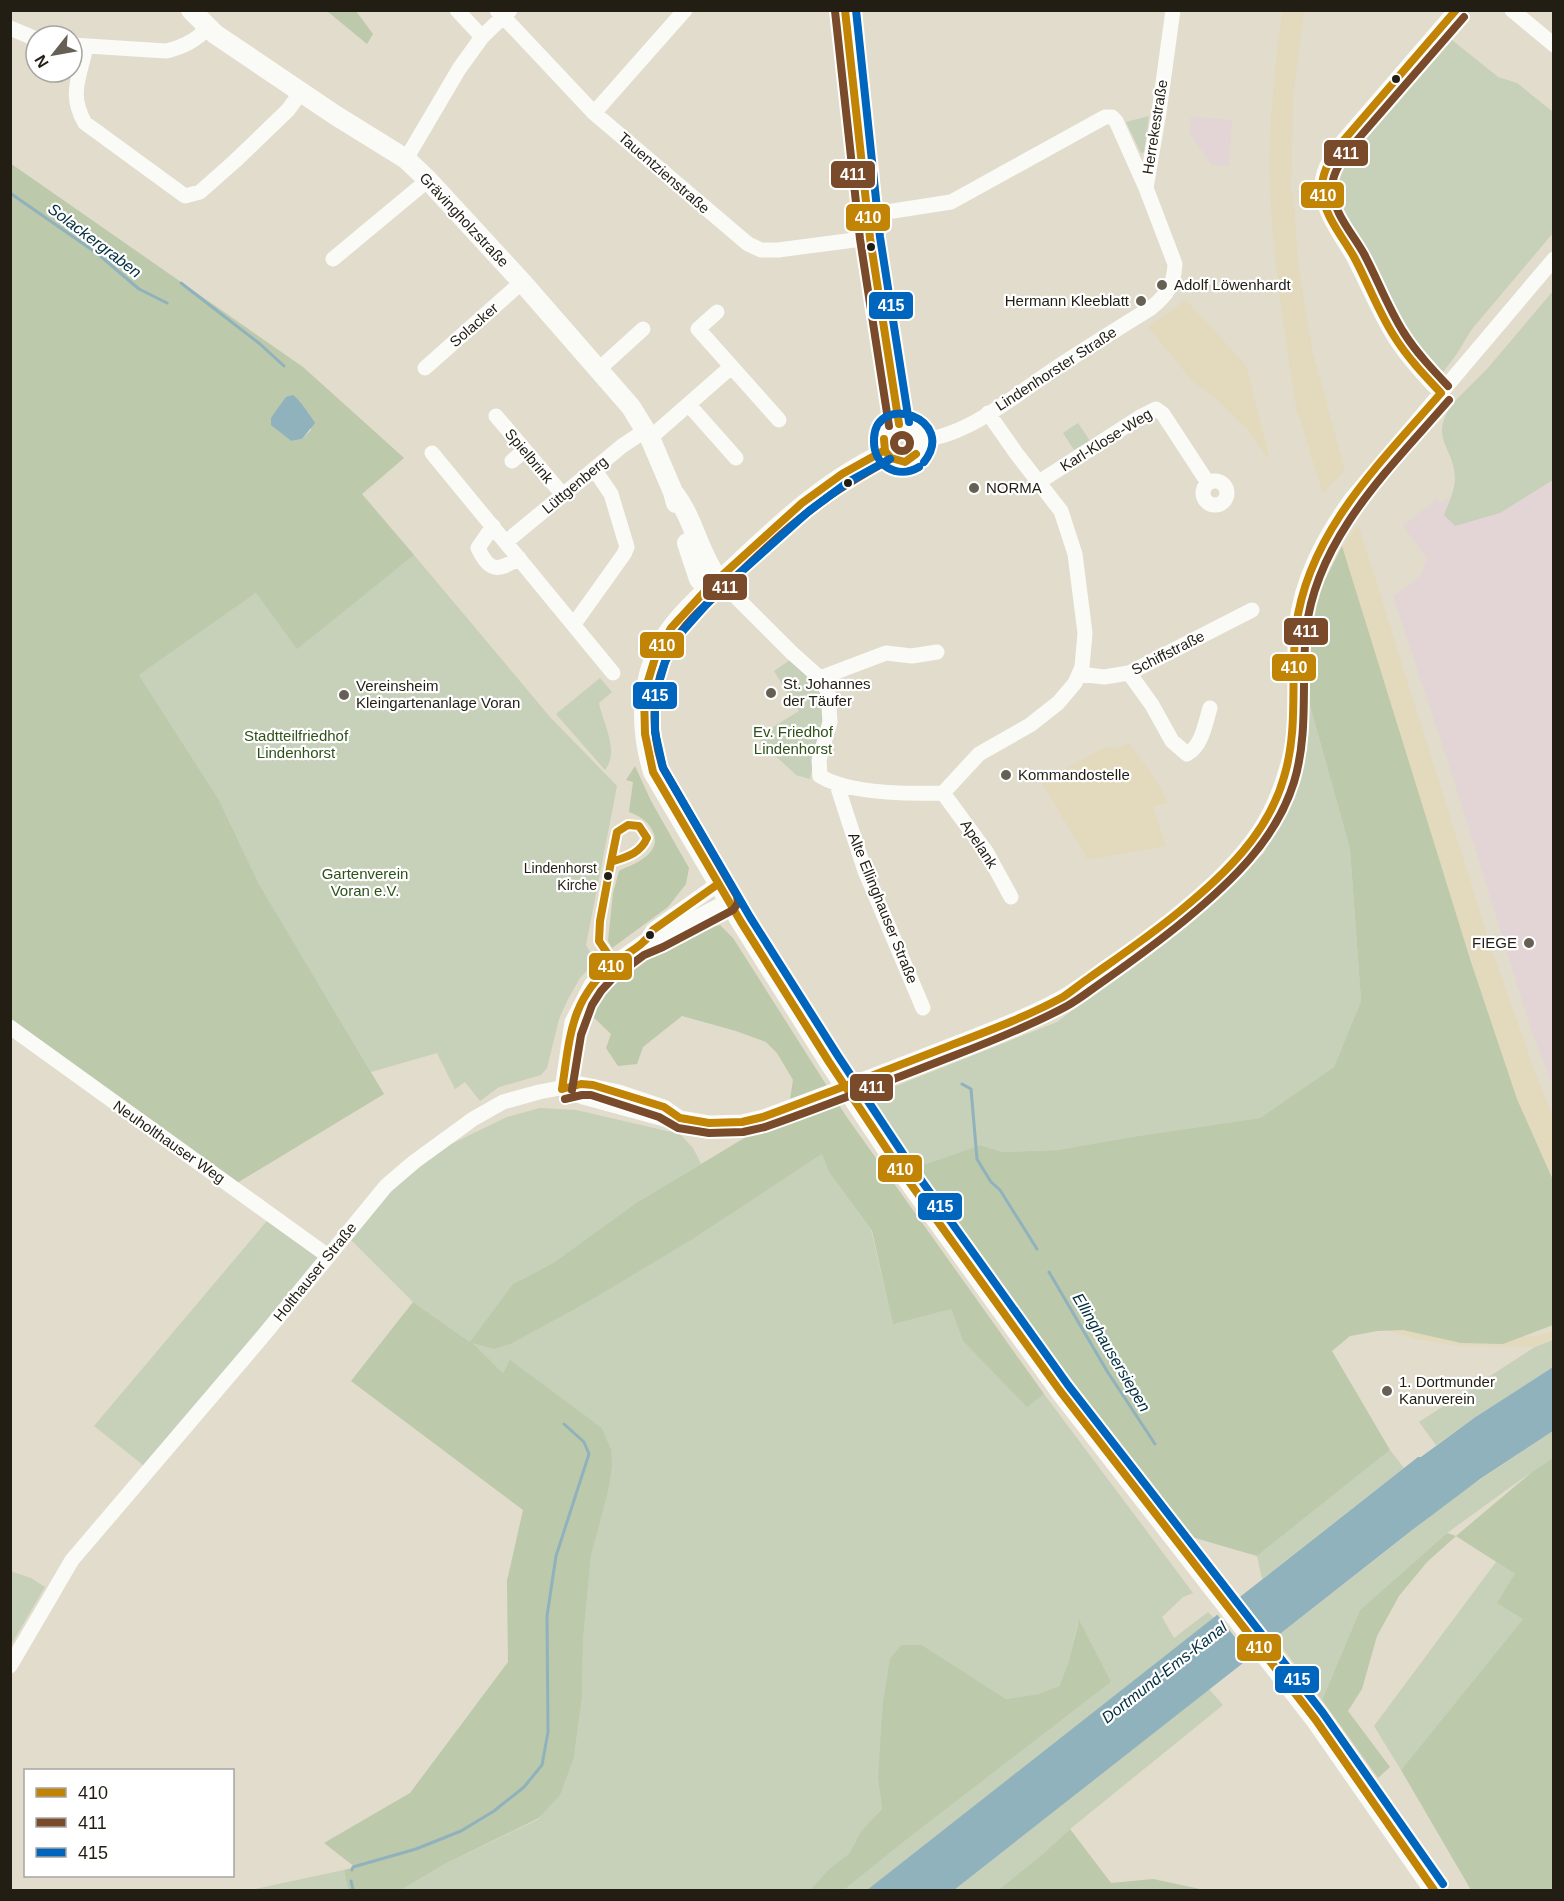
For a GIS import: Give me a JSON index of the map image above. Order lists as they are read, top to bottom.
{
  "streets": {
    "main road": ["Grävingholzstraße"],
    "street": [
      "Herrekestraße",
      "Tauentzienstraße",
      "Solacker",
      "Lindenhorster Straße",
      "Karl-Klose-Weg",
      "Spielbrink",
      "Lüttgenberg",
      "Schiffstraße",
      "Apelank",
      "Alte Ellinghauser Straße",
      "Neuholthauser Weg",
      "Holthauser Straße"
    ]
  },
  "crossings": [
    ["Herrekestraße", "Lindenhorster Straße"],
    ["Grävingholzstraße", "Solacker"],
    ["Grävingholzstraße", "Lüttgenberg"],
    ["Spielbrink", "Lüttgenberg"],
    ["Neuholthauser Weg", "Holthauser Straße"]
  ],
  "water": ["Solackergraben", "Ellinghausersiepen", "Dortmund-Ems-Kanal"],
  "parks": ["Ev. Friedhof Lindenhorst", "Stadtteilfriedhof Lindenhorst", "Gartenverein Voran e.V."],
  "places": [
    "Adolf Löwenhardt",
    "Hermann Kleeblatt",
    "NORMA",
    "St. Johannes der Täufer",
    "Vereinsheim Kleingartenanlage Voran",
    "Kommandostelle",
    "Lindenhorst Kirche",
    "FIEGE",
    "1. Dortmunder Kanuverein"
  ],
  "lines": ["transit line 410", "transit line 415", "transit line 411"],
  "legend": ["410", "411", "415"],
  "north": "bottom left"
}
